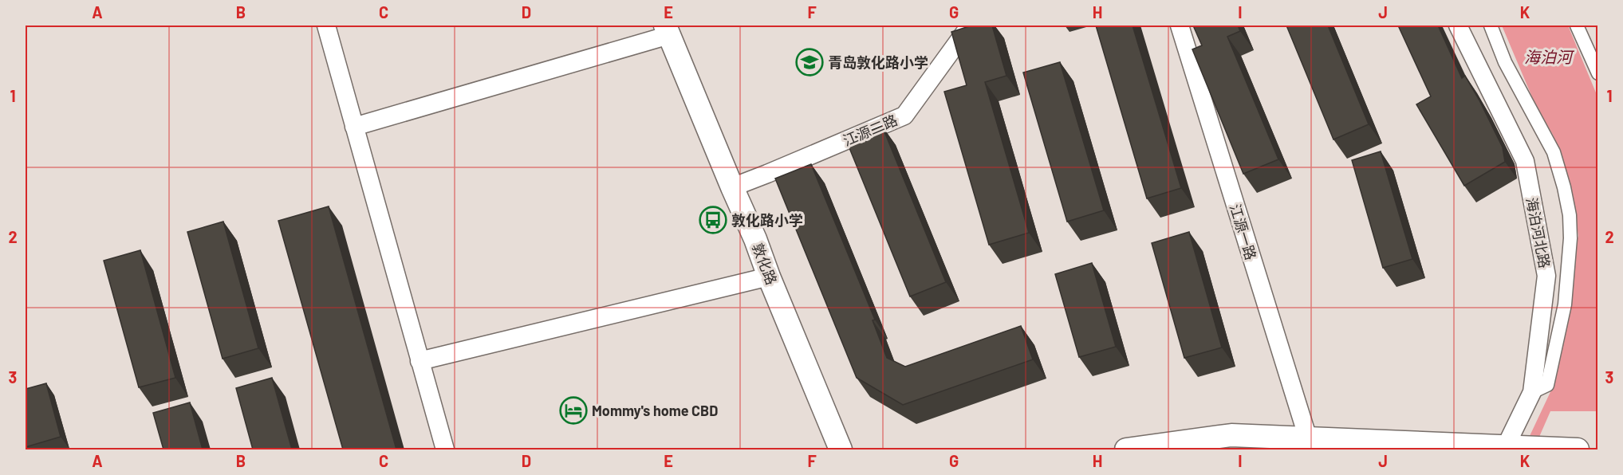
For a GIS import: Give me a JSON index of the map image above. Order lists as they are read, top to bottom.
{
  "streets": {
    "street": [
      "江源二路",
      "江源一路",
      "海泊河北路",
      "敦化路"
    ]
  },
  "crossings": [
    ["江源二路", "敦化路"]
  ],
  "water": ["海泊河"],
  "places": {
    "school or university": ["青岛敦化路小学"],
    "bus stop": ["敦化路小学"],
    "hotel": ["Mommy's home CBD"]
  },
  "grid": {
    "columns": [
      "A",
      "B",
      "C",
      "D",
      "E",
      "F",
      "G",
      "H",
      "I",
      "J",
      "K"
    ],
    "rows": ["1", "2", "3"]
  }
}
